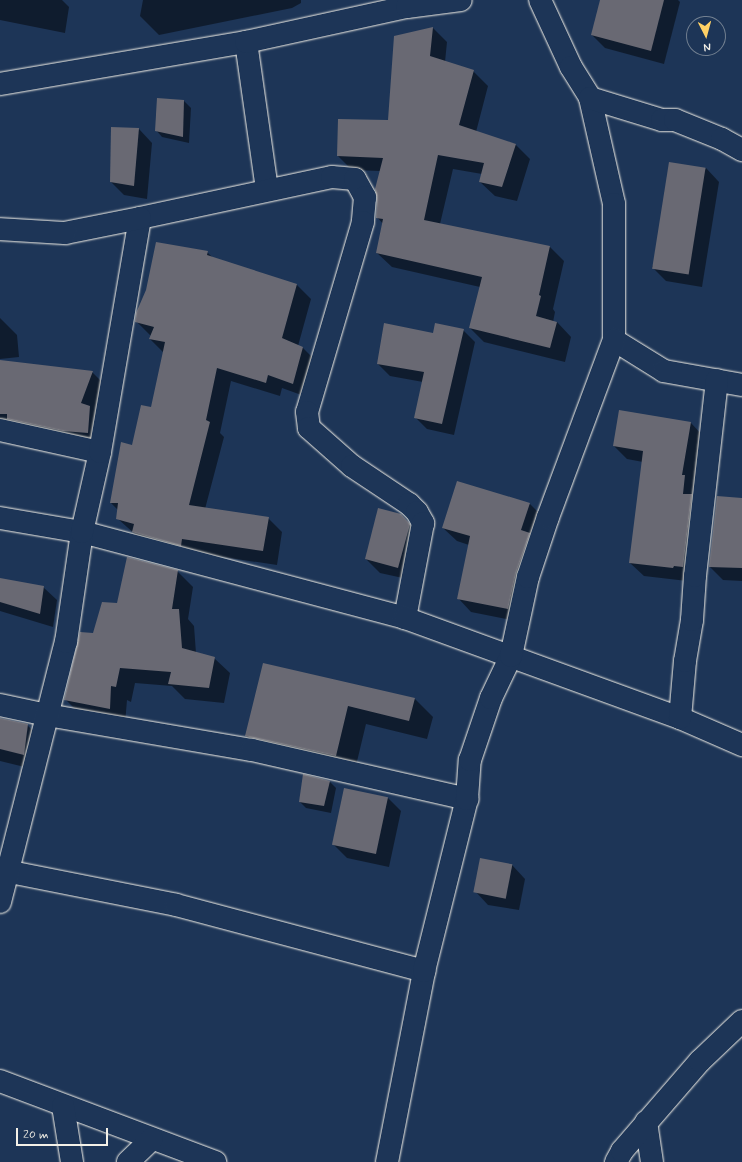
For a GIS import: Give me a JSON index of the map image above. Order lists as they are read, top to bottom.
{
  "scale_bar": "20 m",
  "north": "bottom"
}
